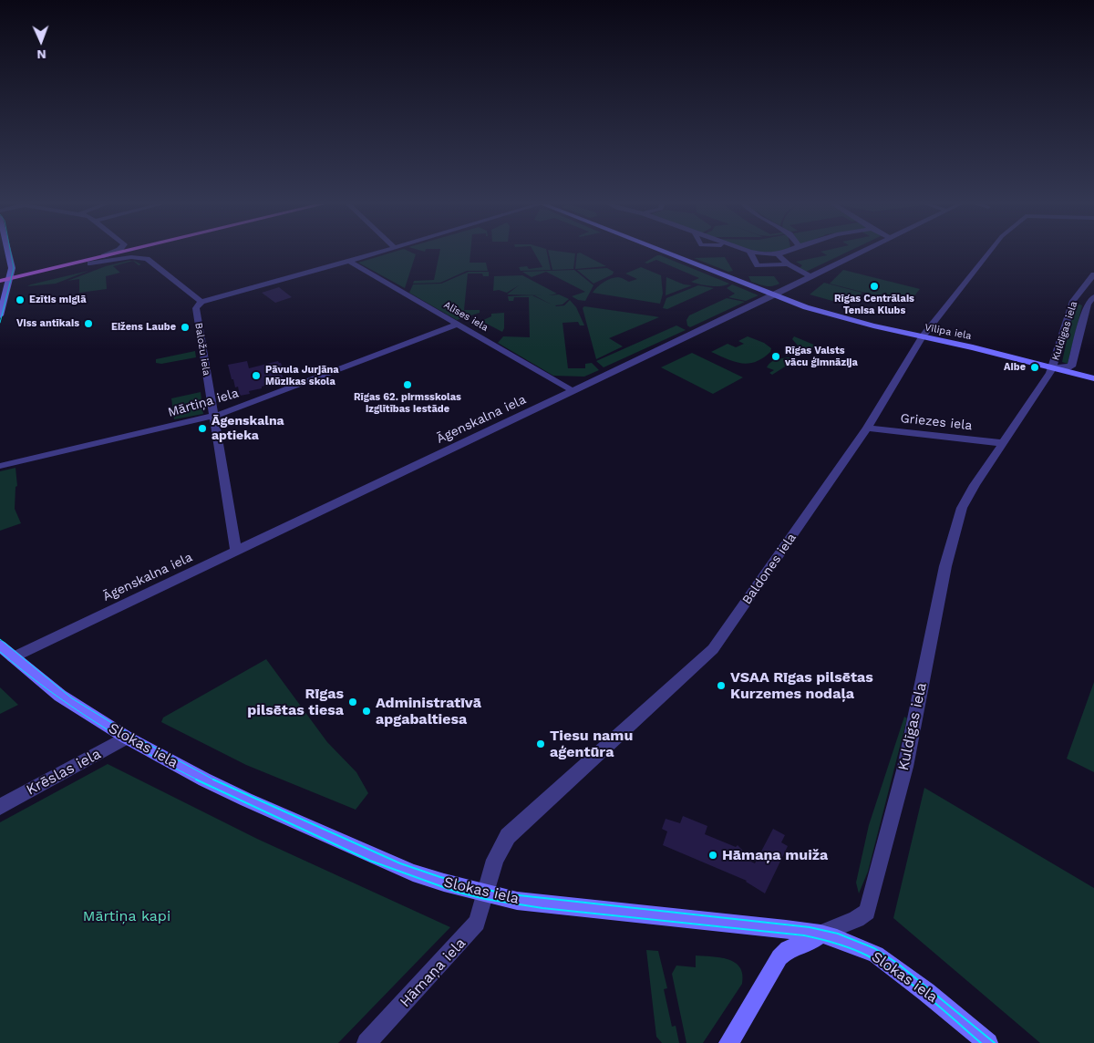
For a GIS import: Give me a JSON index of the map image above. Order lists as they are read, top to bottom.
{
  "streets": {
    "main road": ["Kuldīgas iela", "Vīlipa iela", "Slokas iela"],
    "street": [
      "Alīses iela",
      "Baložu iela",
      "Mārtiņa iela",
      "Āgenskalna iela",
      "Griezes iela",
      "Baldones iela",
      "Krēslas iela",
      "Hāmaņa iela"
    ]
  },
  "crossings": [
    ["Alīses iela", "Mārtiņa iela"],
    ["Alīses iela", "Āgenskalna iela"],
    ["Kuldīgas iela", "Vīlipa iela"],
    ["Kuldīgas iela", "Griezes iela"],
    ["Kuldīgas iela", "Slokas iela"],
    ["Vīlipa iela", "Āgenskalna iela"],
    ["Vīlipa iela", "Baldones iela"],
    ["Baložu iela", "Mārtiņa iela"],
    ["Baložu iela", "Āgenskalna iela"],
    ["Āgenskalna iela", "Slokas iela"],
    ["Griezes iela", "Baldones iela"],
    ["Baldones iela", "Slokas iela"],
    ["Baldones iela", "Hāmaņa iela"],
    ["Slokas iela", "Krēslas iela"],
    ["Slokas iela", "Hāmaņa iela"]
  ],
  "parks": ["Mārtiņa kapi"],
  "places": [
    "Rīgas Centrālais Tenisa Klubs",
    "Ezītis miglā",
    "Viss antīkais",
    "Eižens Laube",
    "Rīgas Valsts vācu ģimnāzija",
    "Aibe",
    "Pāvula Jurjāna Mūzikas skola",
    "Rīgas 62. pirmsskolas izglītības iestāde",
    "Āgenskalna aptieka",
    "VSAA Rīgas pilsētas Kurzemes nodaļa",
    "Rīgas pilsētas tiesa",
    "Administratīvā apgabaltiesa",
    "Tiesu namu aģentūra",
    "Hāmaņa muiža"
  ],
  "north": "bottom"
}
